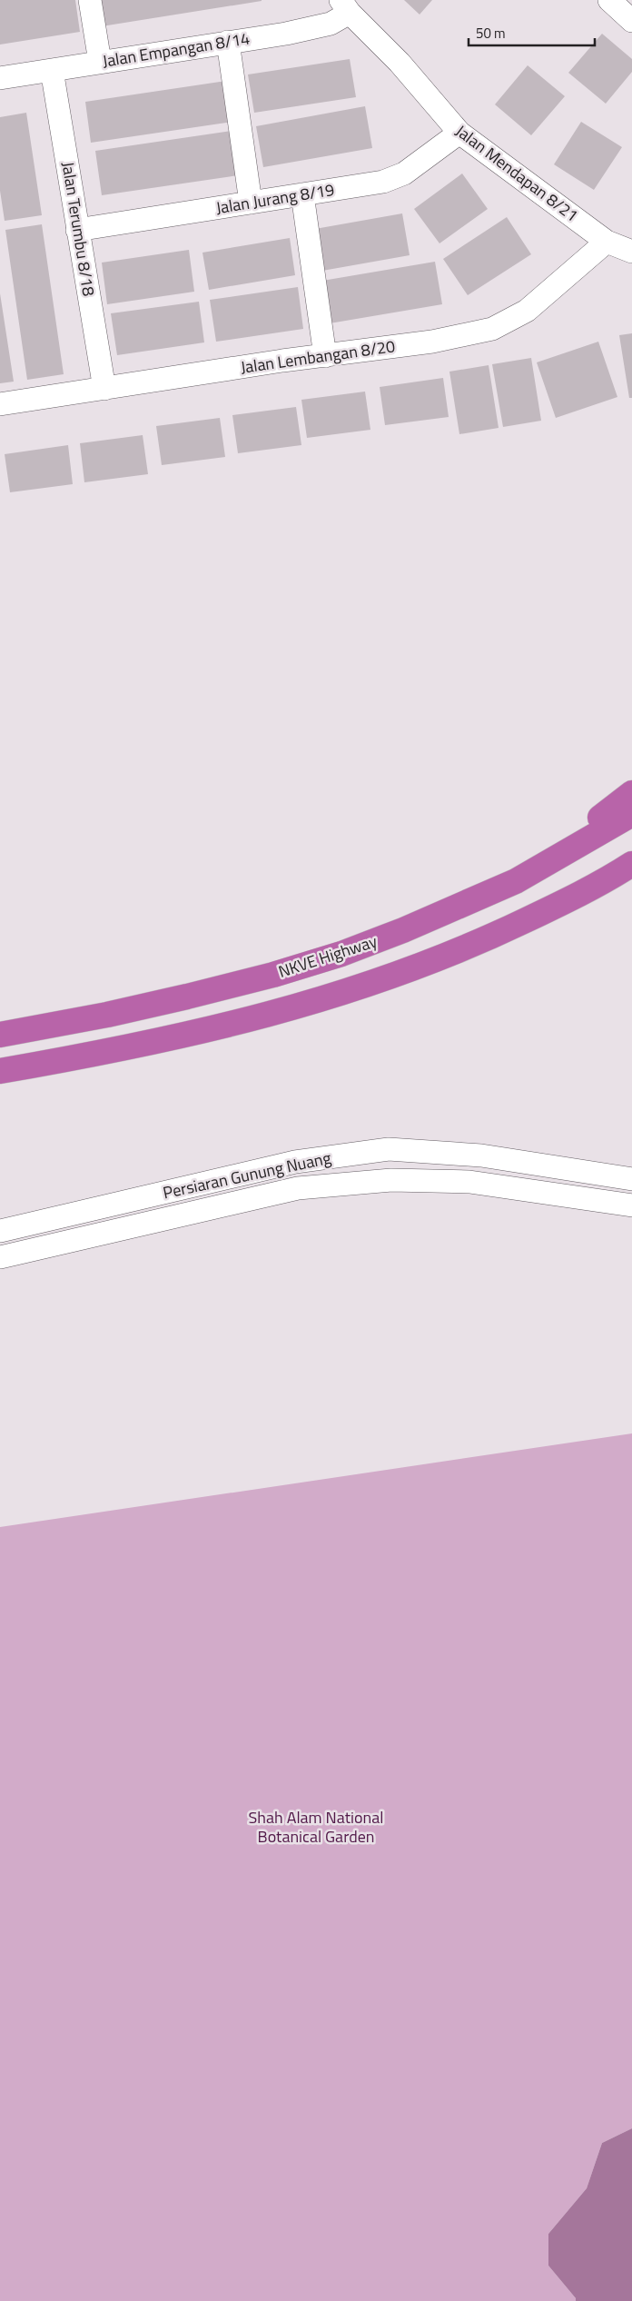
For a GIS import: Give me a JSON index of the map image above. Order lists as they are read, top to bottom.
{
  "streets": {
    "highway": ["NKVE Highway"],
    "street": [
      "Jalan Empangan 8/14",
      "Jalan Mendapan 8/21",
      "Jalan Jurang 8/19",
      "Jalan Terumbu 8/18",
      "Jalan Lembangan 8/20",
      "Persiaran Gunung Nuang"
    ]
  },
  "crossings": [
    ["Jalan Empangan 8/14", "Jalan Mendapan 8/21"],
    ["Jalan Empangan 8/14", "Jalan Terumbu 8/18"],
    ["Jalan Mendapan 8/21", "Jalan Jurang 8/19"],
    ["Jalan Mendapan 8/21", "Jalan Lembangan 8/20"],
    ["Jalan Jurang 8/19", "Jalan Terumbu 8/18"],
    ["Jalan Terumbu 8/18", "Jalan Lembangan 8/20"]
  ],
  "parks": ["Shah Alam National Botanical Garden"],
  "scale_bar": "50 m"
}
